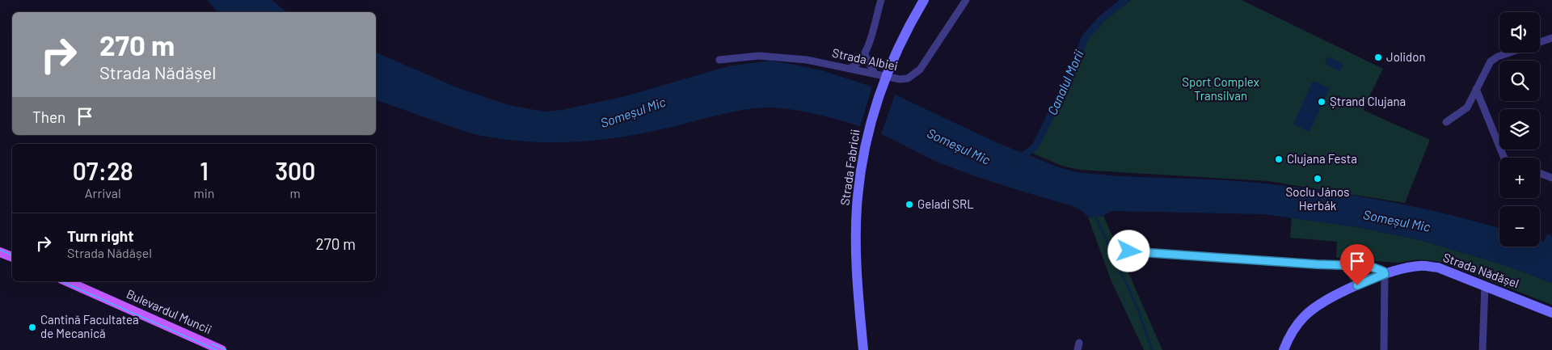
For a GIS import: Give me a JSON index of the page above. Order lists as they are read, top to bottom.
{
  "streets": {
    "main road": ["Strada Fabricii", "Strada Nădășel", "Bulevardul Muncii"],
    "street": ["Strada Albiei"]
  },
  "water": ["Canalul Morii", "Someșul Mic"],
  "parks": ["Sport Complex Transilvan"],
  "places": [
    "Jolidon",
    "Ștrand Clujana",
    "Clujana Festa",
    "Soclu János Herbák",
    "Geladi SRL",
    "Cantină Facultatea de Mecanică"
  ],
  "page": {
    "map_buttons": ["+", "−"],
    "turn": ["270 m", "Strada Nădășel"],
    "then": "Then",
    "eta": [
      "07:28",
      "Arrival",
      "1",
      "min",
      "300",
      "m"
    ],
    "list": [
      {
        "name": "Turn right",
        "note": "Strada Nădășel",
        "value": "270 m"
      }
    ]
  }
}
